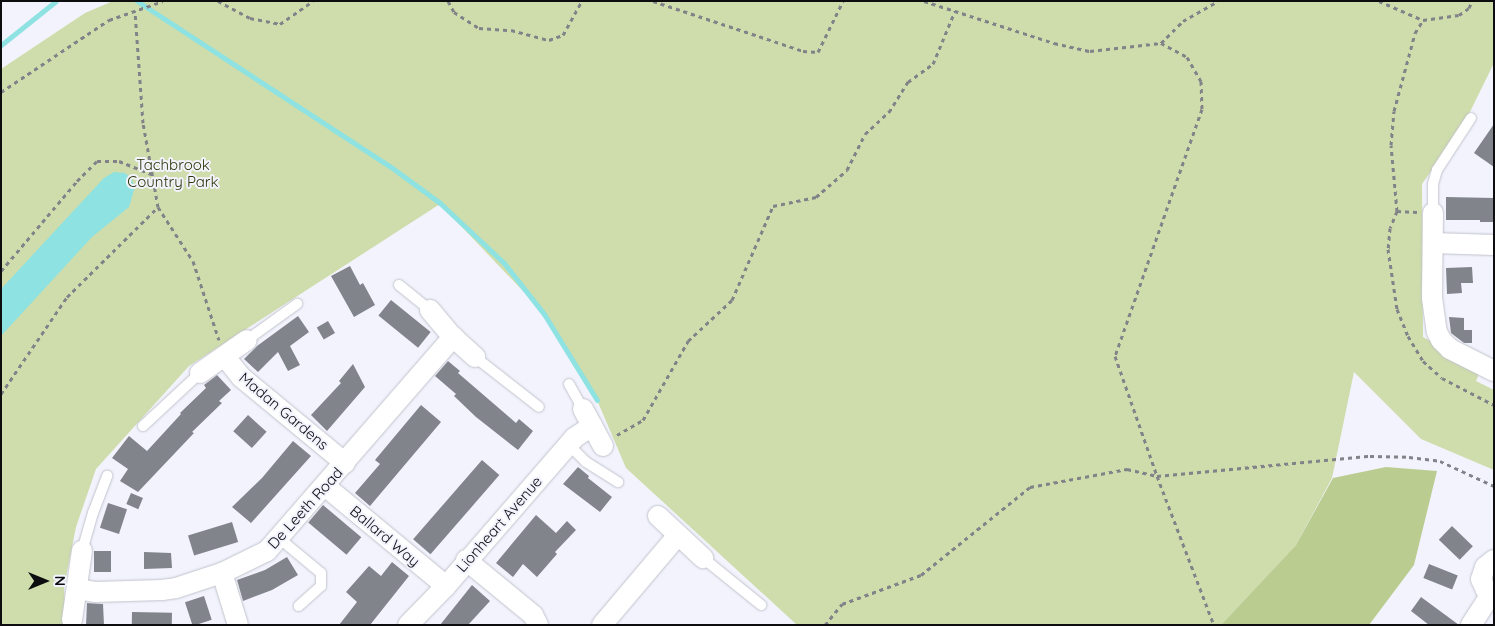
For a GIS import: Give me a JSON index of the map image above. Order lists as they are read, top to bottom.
{
  "streets": {
    "street": [
      "Madan Gardens",
      "De Leeth Road",
      "Lionheart Avenue",
      "Ballard Way"
    ]
  },
  "crossings": [
    ["Madan Gardens", "De Leeth Road"],
    ["De Leeth Road", "Ballard Way"],
    ["Lionheart Avenue", "Ballard Way"]
  ],
  "parks": ["Tachbrook Country Park"],
  "north": "right"
}
